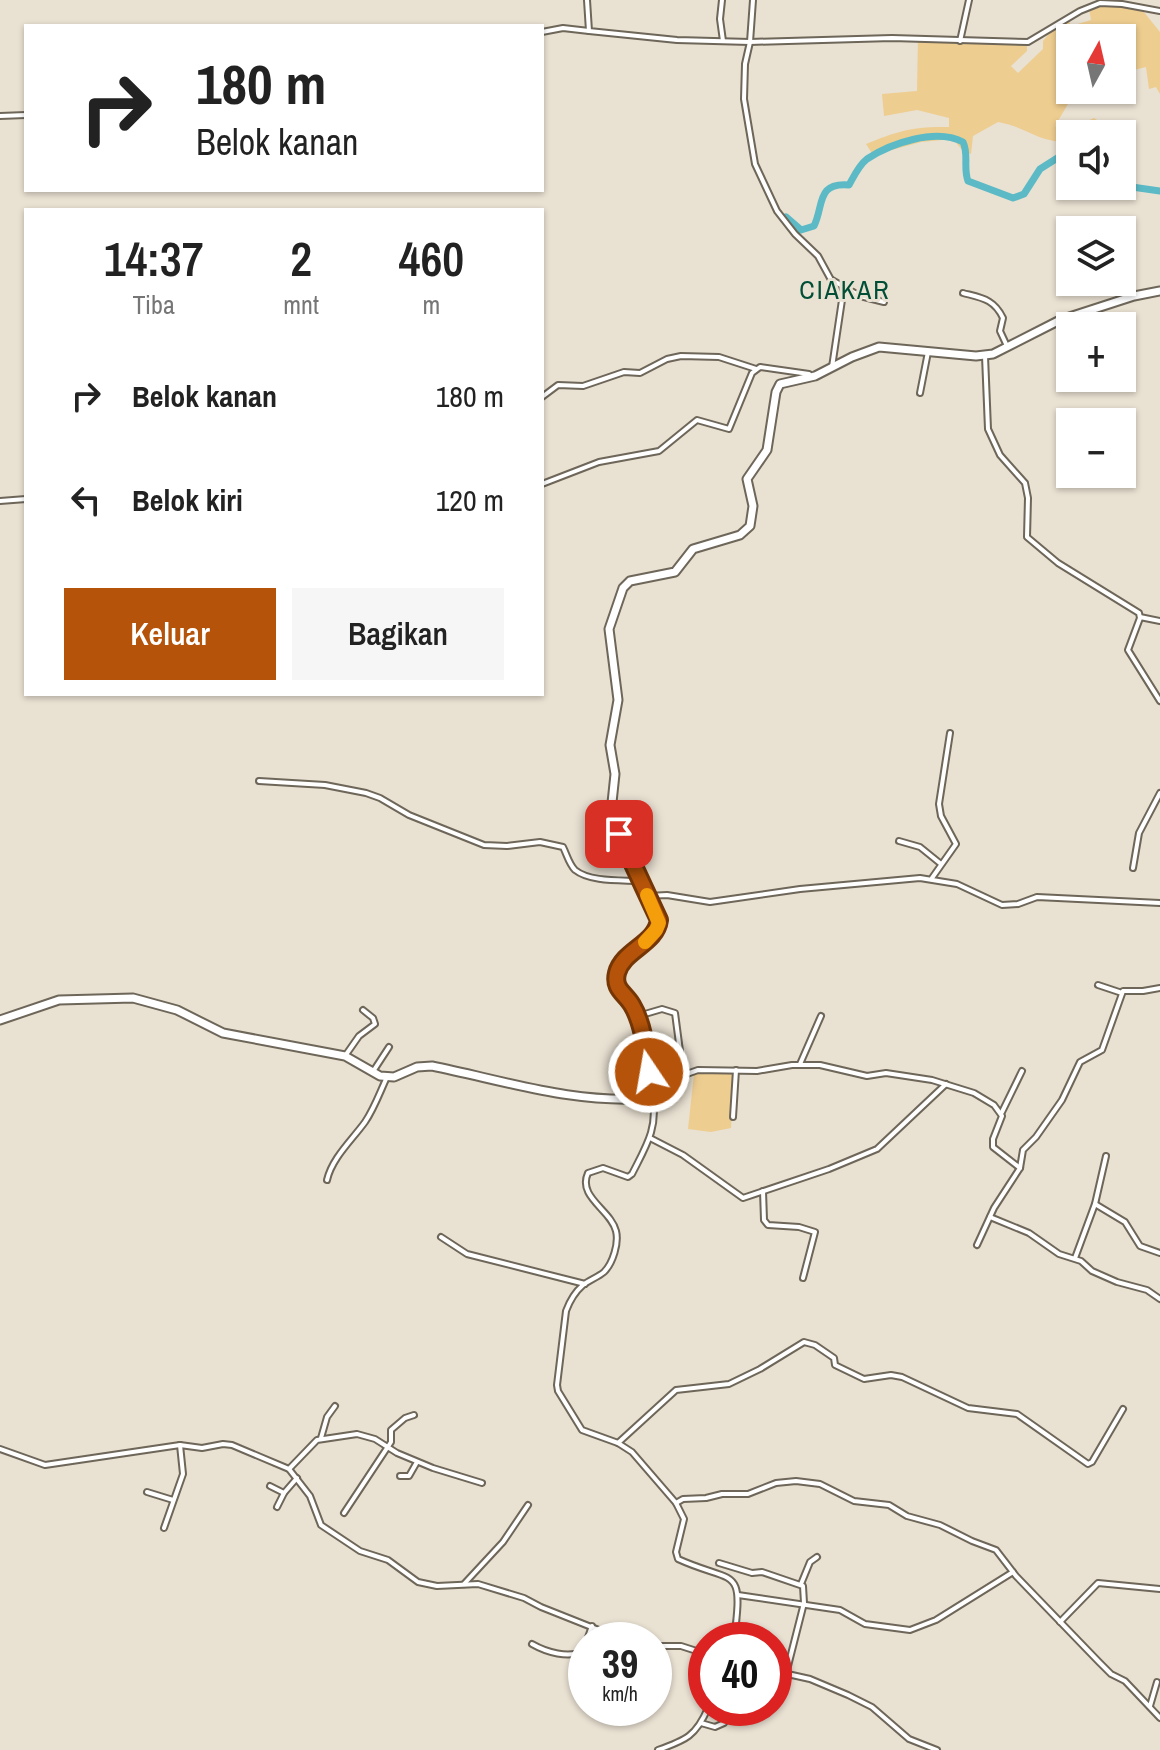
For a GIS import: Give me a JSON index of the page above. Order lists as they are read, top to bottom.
{
  "districts": ["CIAKAR"],
  "north": "top",
  "page": {
    "map_buttons": ["+", "−"],
    "turn": ["180 m", "Belok kanan"],
    "eta": [
      "14:37",
      "Tiba",
      "2",
      "mnt",
      "460",
      "m"
    ],
    "list": [
      {
        "name": "Belok kanan",
        "value": "180 m"
      },
      {
        "name": "Belok kiri",
        "value": "120 m"
      }
    ],
    "buttons": ["Keluar", "Bagikan"],
    "speed": "39 km/h",
    "limit": "40"
  }
}
